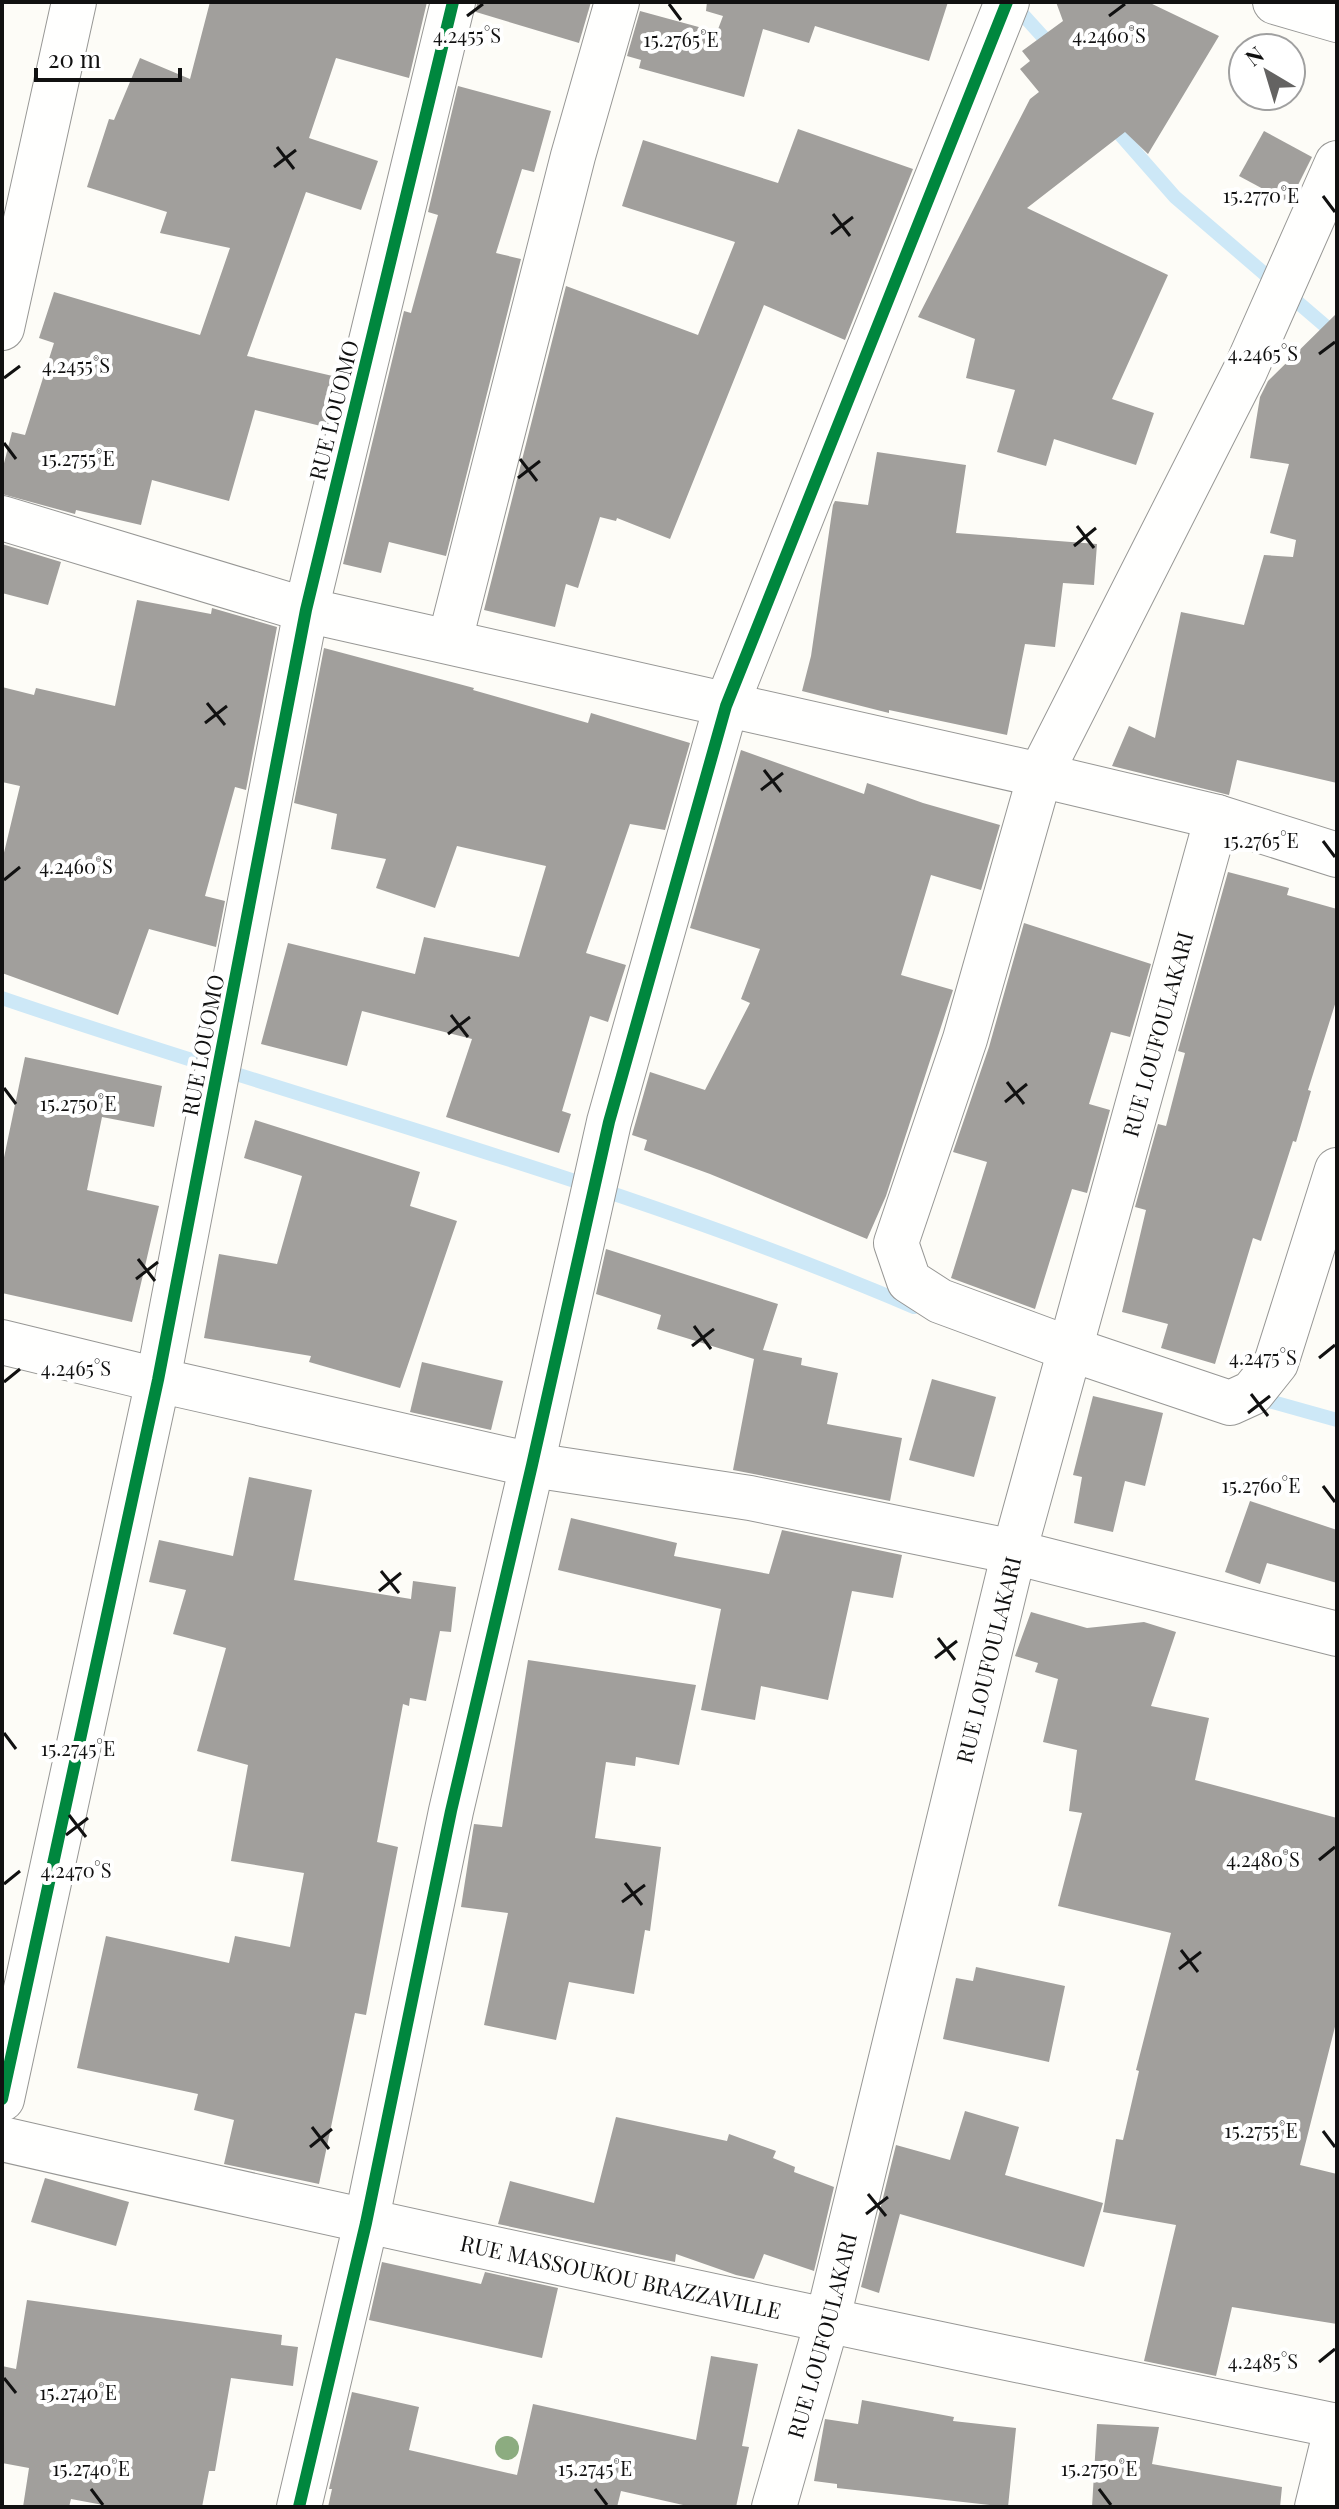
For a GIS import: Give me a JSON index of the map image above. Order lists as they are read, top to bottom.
{
  "streets": {
    "street": ["RUE LOUOMO", "RUE LOUFOULAKARI", "RUE MASSOUKOU BRAZZAVILLE"]
  },
  "crossings": [
    ["RUE LOUFOULAKARI", "RUE MASSOUKOU BRAZZAVILLE"]
  ],
  "scale_bar": "20 m",
  "north": "top left",
  "coordinates": [
    "4.2455°S",
    "4.2460°S",
    "15.2765°E",
    "15.2770°E",
    "4.2465°S",
    "15.2755°E",
    "15.2750°E",
    "4.2475°S",
    "15.2760°E",
    "15.2745°E",
    "4.2480°S",
    "4.2470°S",
    "4.2485°S",
    "15.2740°E"
  ]
}
